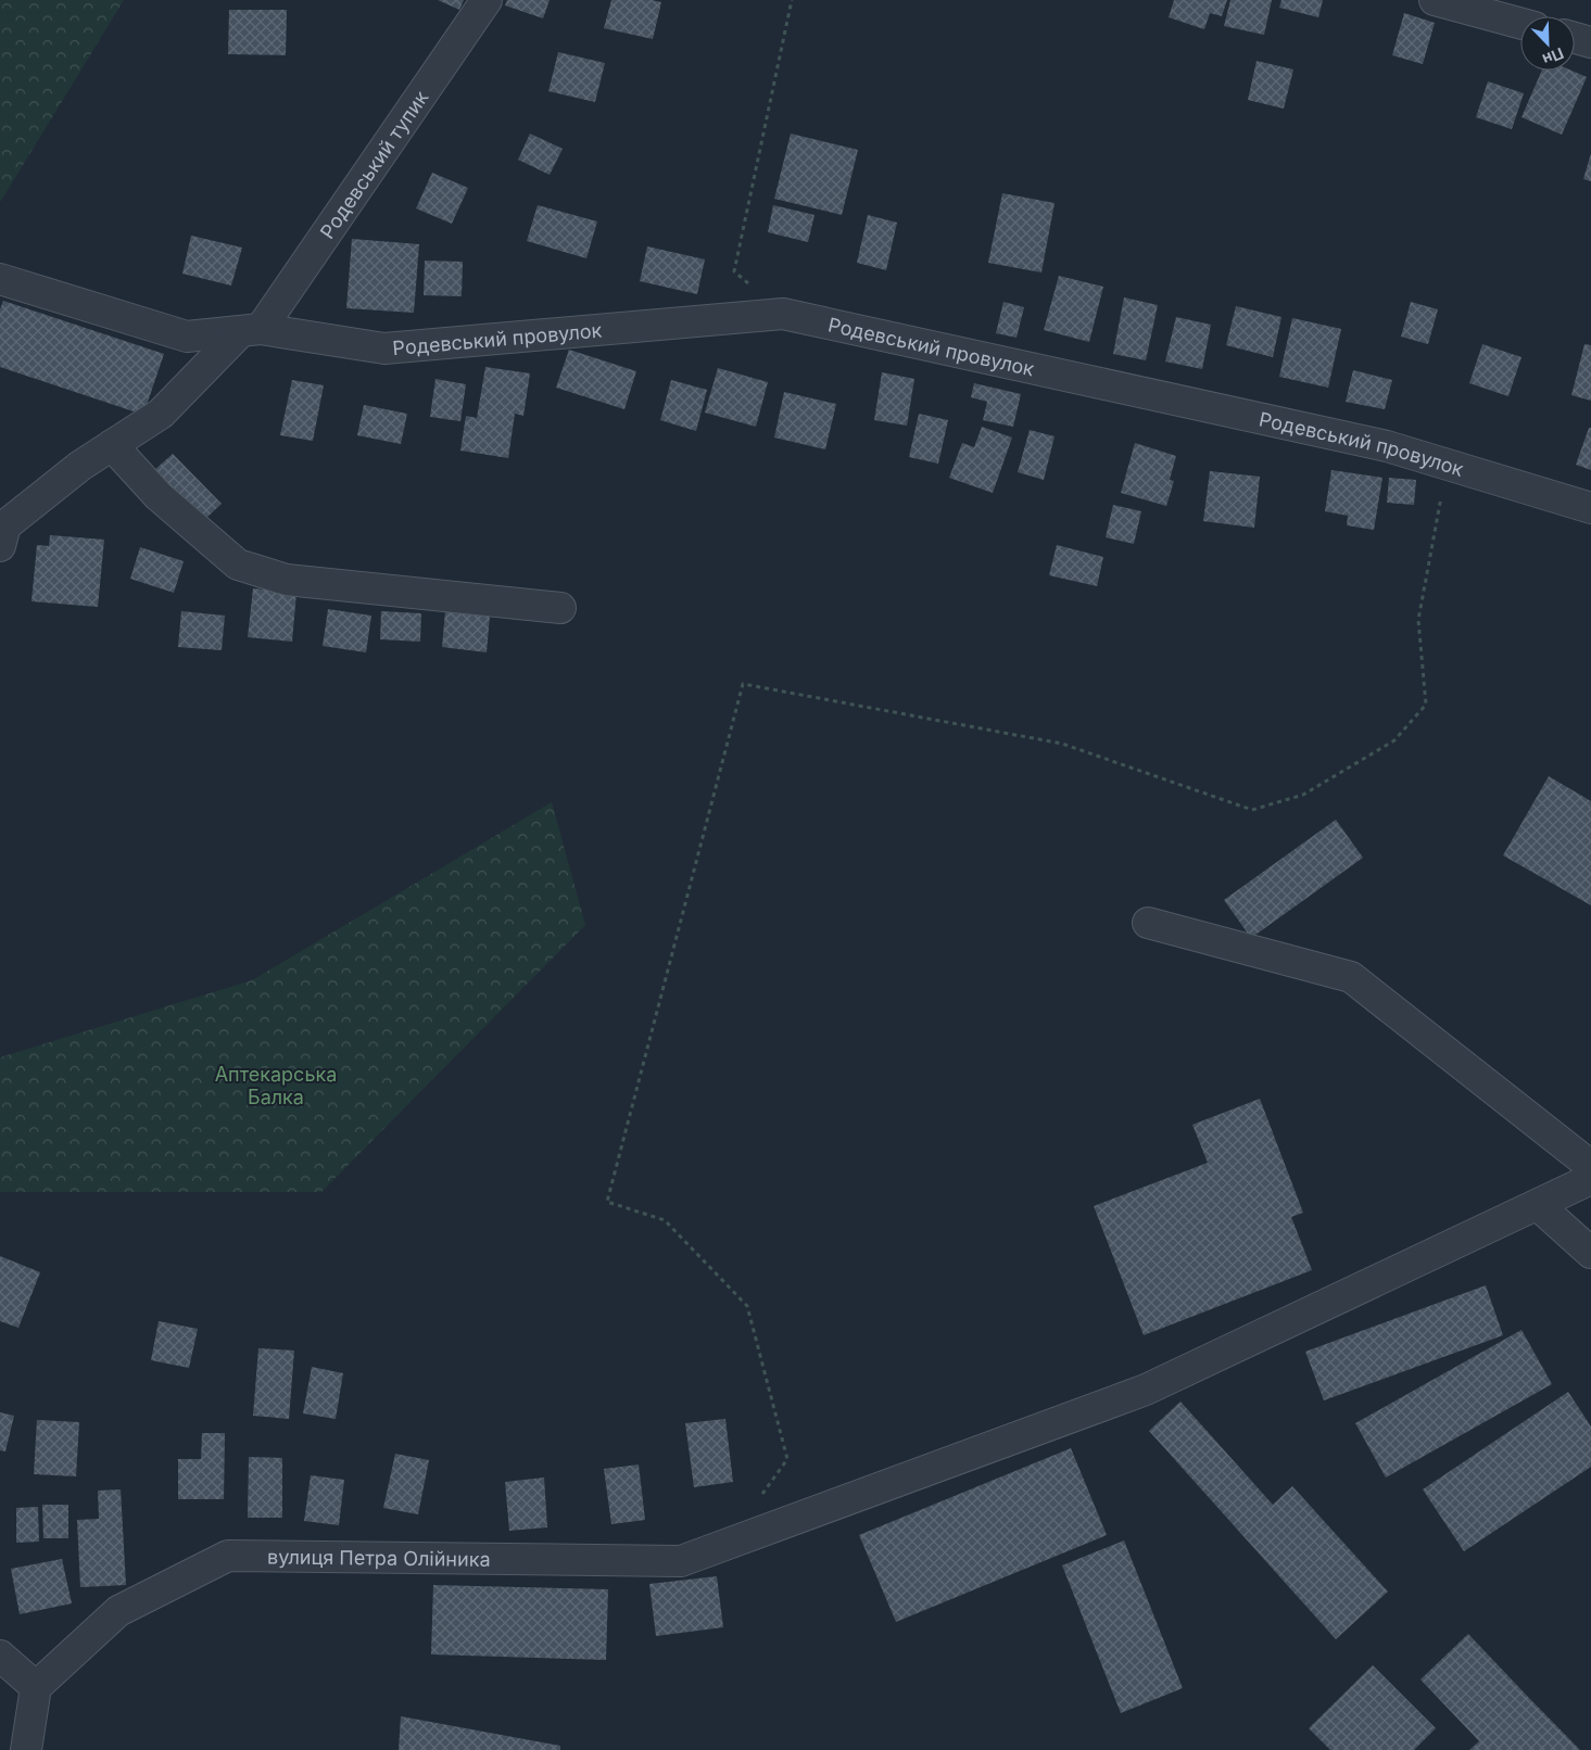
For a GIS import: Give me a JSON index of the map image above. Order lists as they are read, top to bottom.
{
  "streets": {
    "street": ["Родевський тупик", "Родевський провулок", "вулиця Петра Олійника"]
  },
  "crossings": [
    ["Родевський тупик", "Родевський провулок"]
  ],
  "parks": ["Аптекарська Балка"],
  "north": "bottom right"
}
